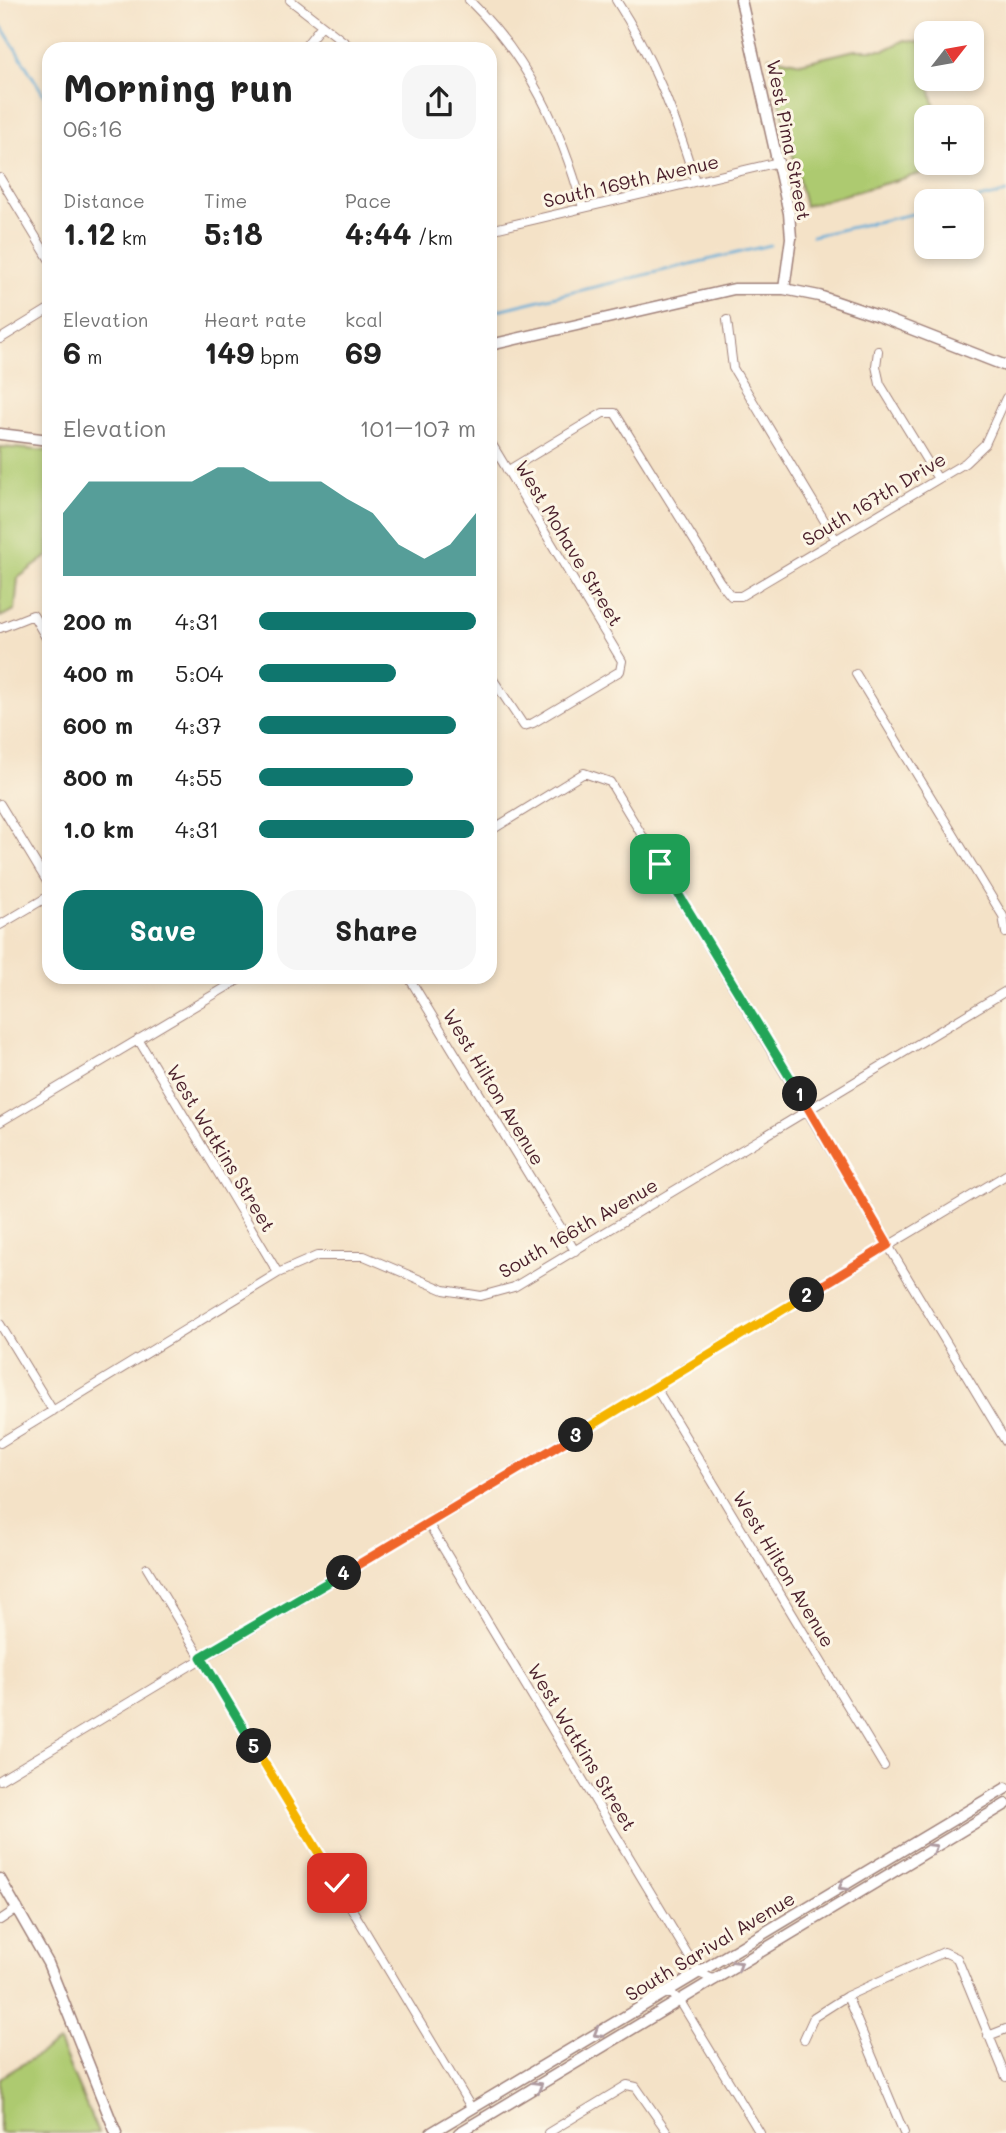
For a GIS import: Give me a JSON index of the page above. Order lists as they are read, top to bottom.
{
  "streets": {
    "main road": ["West Pima Street", "South Sarival Avenue"],
    "street": [
      "South 169th Avenue",
      "South 167th Drive",
      "West Mohave Street",
      "West Hilton Avenue",
      "West Watkins Street",
      "South 166th Avenue"
    ]
  },
  "crossings": [
    ["West Pima Street", "South 169th Avenue"],
    ["South 167th Drive", "West Mohave Street"],
    ["West Hilton Avenue", "South 166th Avenue"],
    ["West Watkins Street", "South 166th Avenue"],
    ["West Watkins Street", "South Sarival Avenue"]
  ],
  "north": "top right",
  "page": {
    "map_buttons": ["+", "−"],
    "heading": ["Morning run", "06:16"],
    "stats": [
      ["Distance", "1.12 km"],
      ["Time", "5:18"],
      ["Pace", "4:44 /km"],
      ["Elevation", "6 m"],
      ["Heart rate", "149 bpm"],
      ["kcal", "69"]
    ],
    "chart": ["Elevation", "101–107 m"],
    "list": [
      {
        "name": "200 m",
        "note": "4:31"
      },
      {
        "name": "400 m",
        "note": "5:04"
      },
      {
        "name": "600 m",
        "note": "4:37"
      },
      {
        "name": "800 m",
        "note": "4:55"
      },
      {
        "name": "1.0 km",
        "note": "4:31"
      }
    ],
    "buttons": ["Save", "Share"],
    "pins": [
      "1",
      "2",
      "3",
      "4",
      "5"
    ]
  }
}
